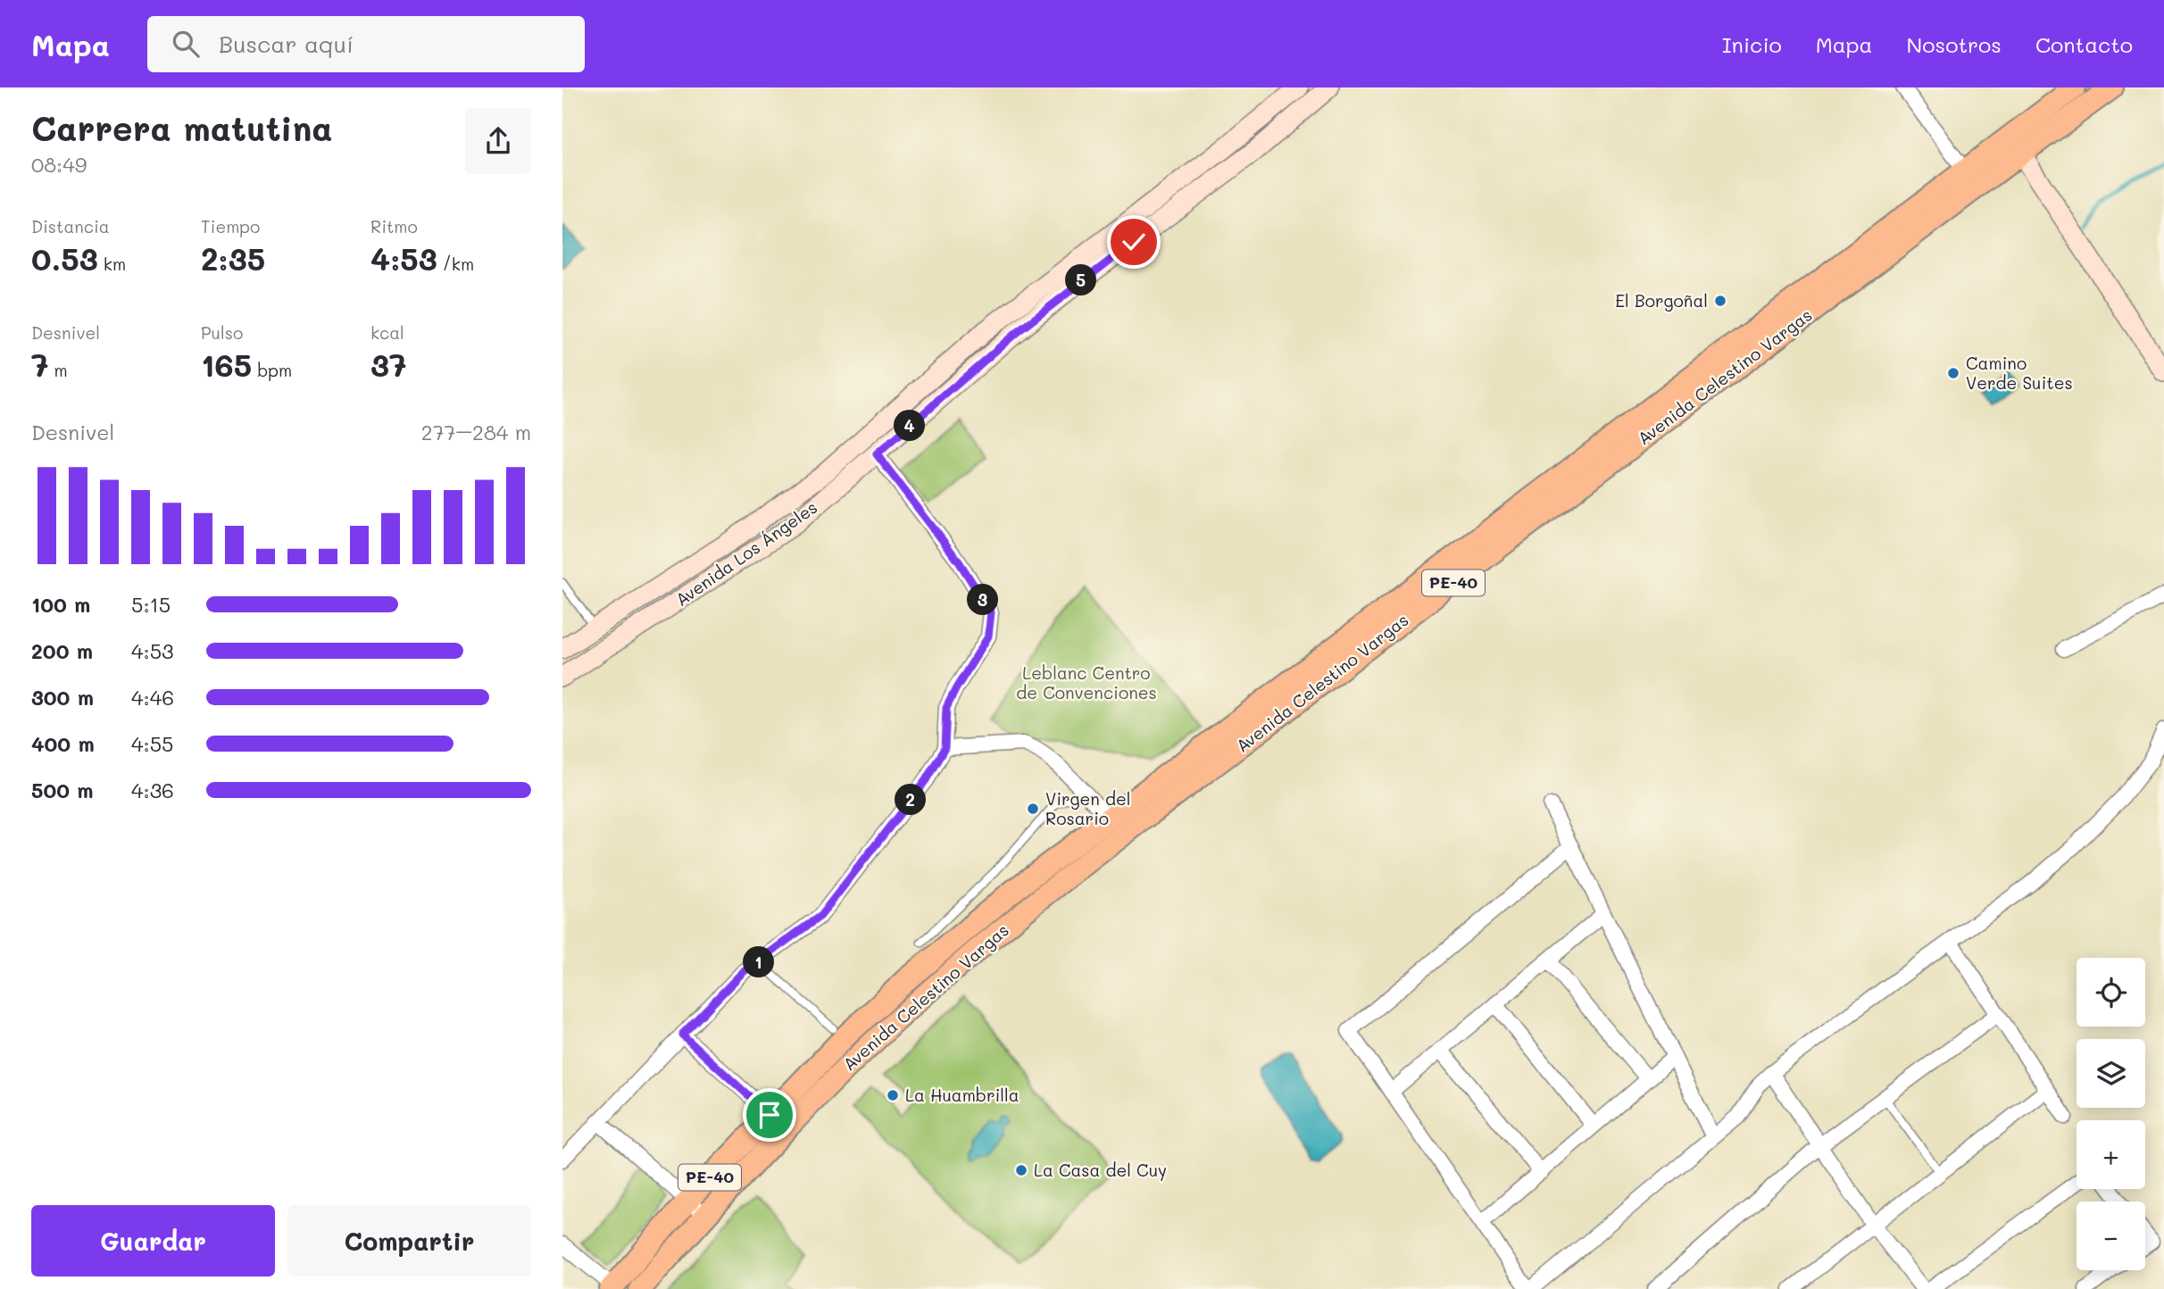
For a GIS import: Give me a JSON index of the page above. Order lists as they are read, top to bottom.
{
  "streets": {
    "highway": ["Avenida Celestino Vargas", "PE-40"],
    "main road": ["Avenida Los Ángeles"]
  },
  "parks": ["Leblanc Centro de Convenciones"],
  "places": [
    "El Borgoñal",
    "Camino Verde Suites",
    "Virgen del Rosario",
    "La Huambrilla",
    "La Casa del Cuy"
  ],
  "page": {
    "header": "Mapa",
    "search": "Buscar aquí",
    "nav": [
      "Inicio",
      "Mapa",
      "Nosotros",
      "Contacto"
    ],
    "heading": ["Carrera matutina", "08:49"],
    "stats": [
      ["Distancia", "0.53 km"],
      ["Tiempo", "2:35"],
      ["Ritmo", "4:53 /km"],
      ["Desnivel", "7 m"],
      ["Pulso", "165 bpm"],
      ["kcal", "37"]
    ],
    "pins": [
      "5",
      "4",
      "3",
      "2",
      "1"
    ],
    "chart": ["Desnivel", "277–284 m"],
    "list": [
      {
        "name": "100 m",
        "note": "5:15"
      },
      {
        "name": "200 m",
        "note": "4:53"
      },
      {
        "name": "300 m",
        "note": "4:46"
      },
      {
        "name": "400 m",
        "note": "4:55"
      },
      {
        "name": "500 m",
        "note": "4:36"
      }
    ],
    "map_buttons": ["+", "−"],
    "buttons": ["Guardar", "Compartir"]
  }
}
